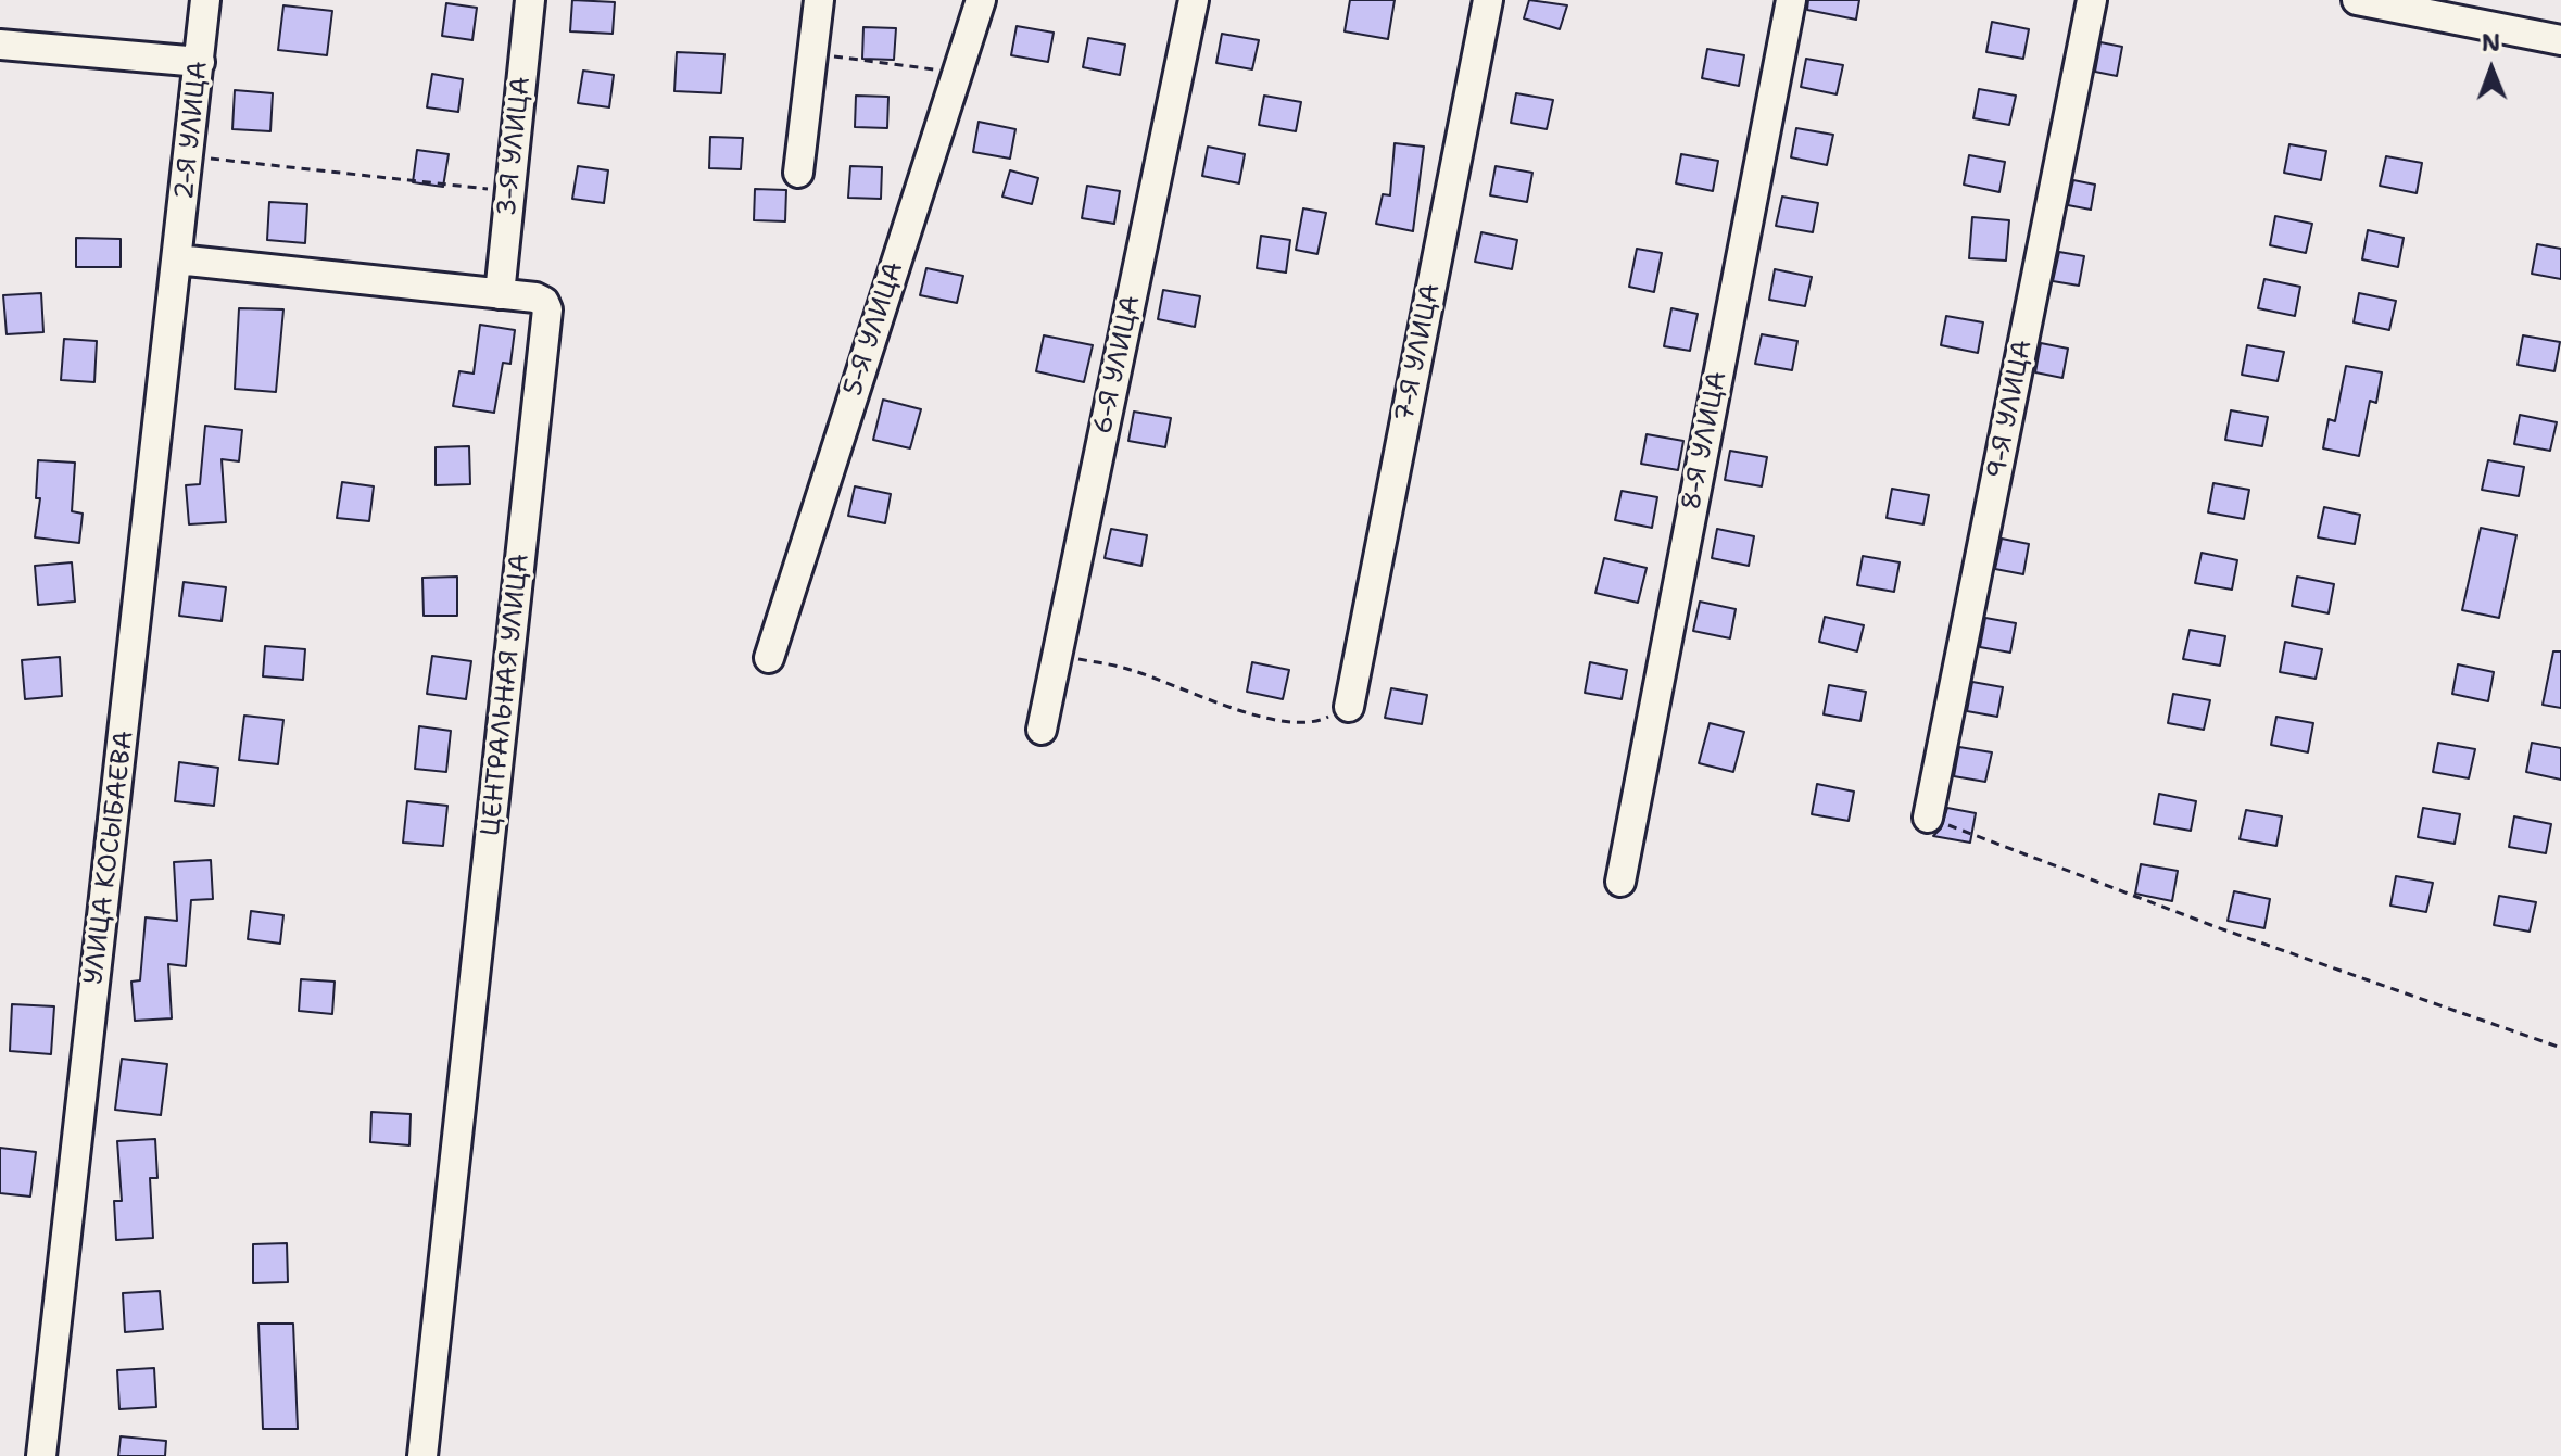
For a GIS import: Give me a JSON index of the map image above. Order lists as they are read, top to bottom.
{
  "streets": {
    "street": [
      "2-Я УЛИЦА",
      "3-Я УЛИЦА",
      "5-Я УЛИЦА",
      "7-Я УЛИЦА",
      "6-Я УЛИЦА",
      "9-Я УЛИЦА",
      "8-Я УЛИЦА",
      "ЦЕНТРАЛЬНАЯ УЛИЦА",
      "УЛИЦА КОСЫБАЕВА"
    ]
  },
  "crossings": [
    ["2-Я УЛИЦА", "ЦЕНТРАЛЬНАЯ УЛИЦА"],
    ["2-Я УЛИЦА", "УЛИЦА КОСЫБАЕВА"],
    ["3-Я УЛИЦА", "ЦЕНТРАЛЬНАЯ УЛИЦА"],
    ["ЦЕНТРАЛЬНАЯ УЛИЦА", "УЛИЦА КОСЫБАЕВА"]
  ],
  "north": "top"
}
